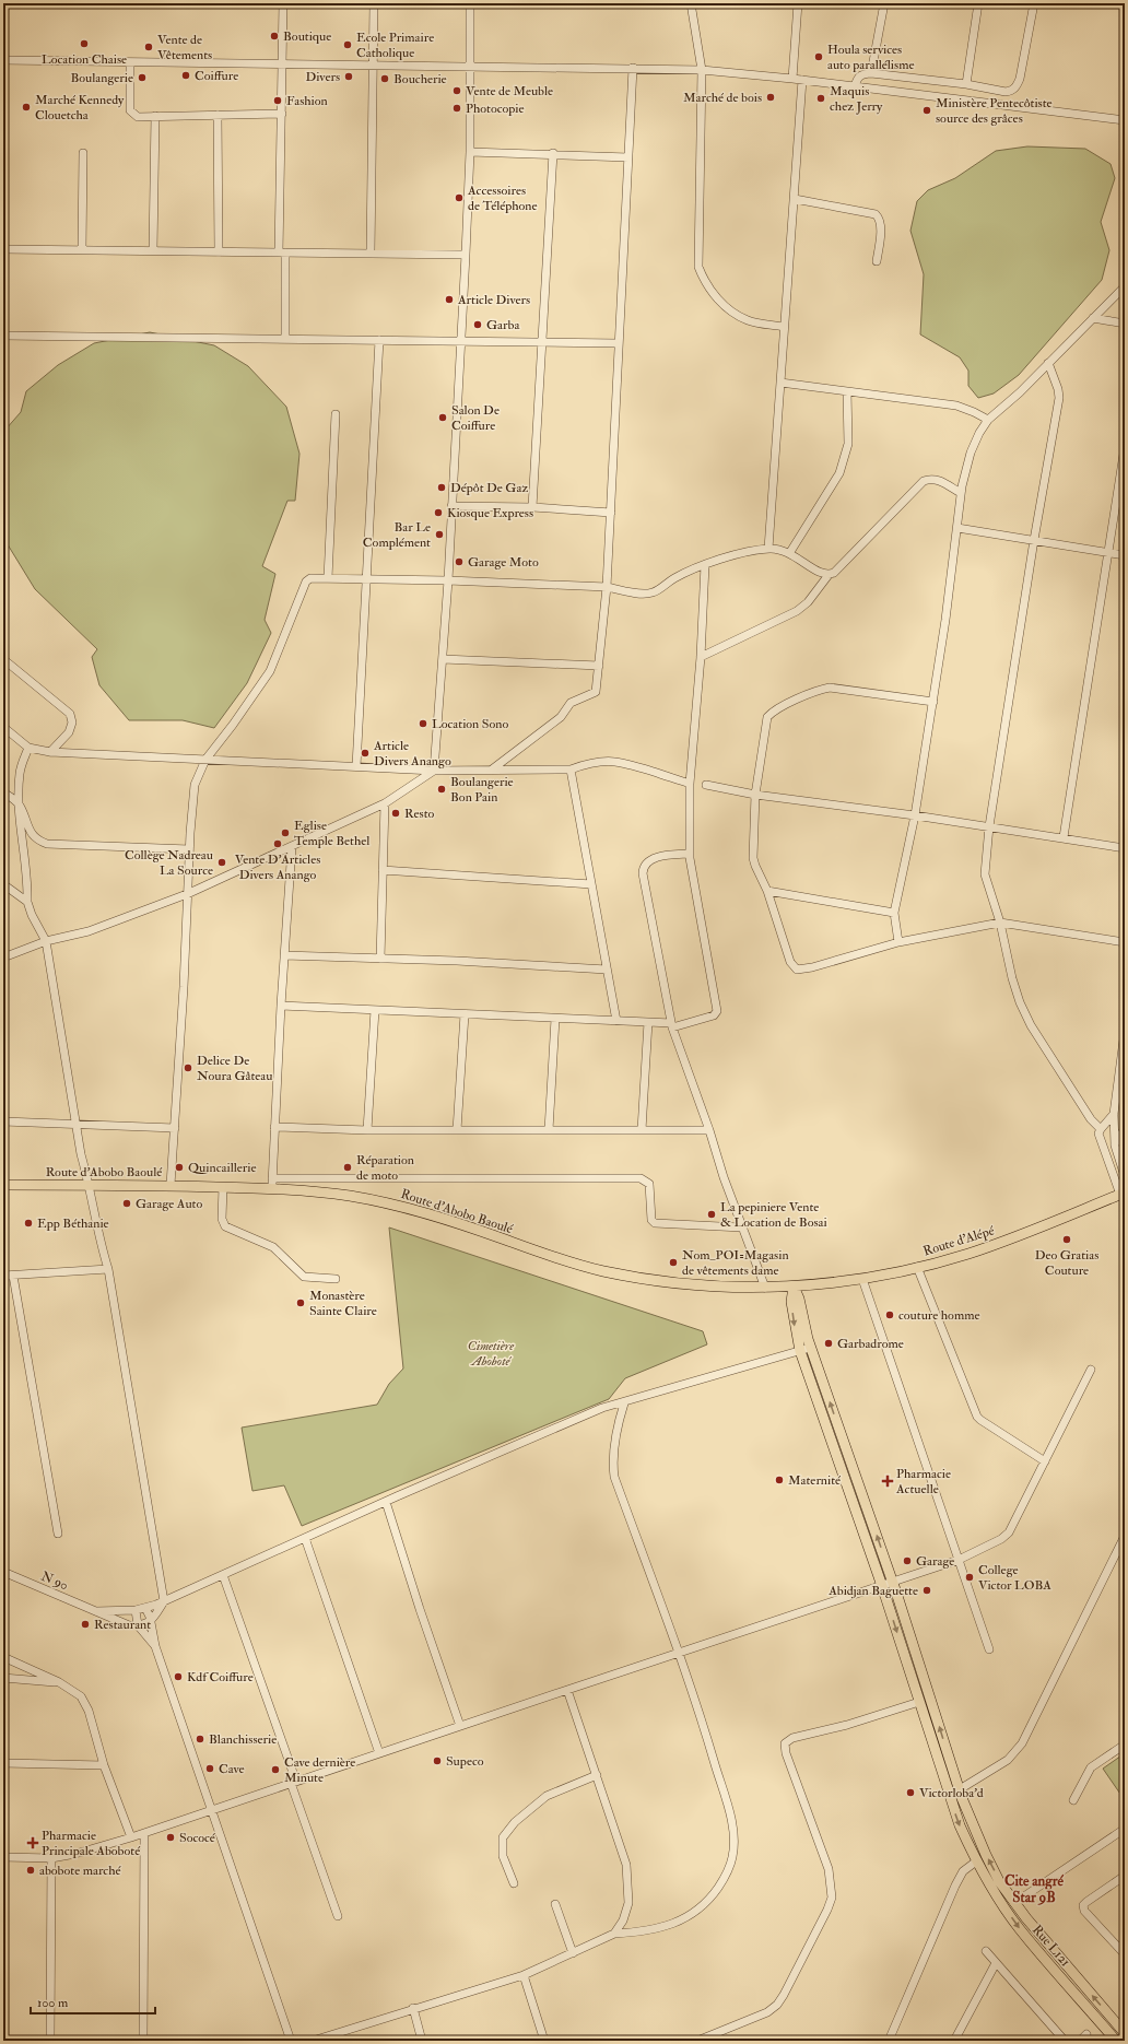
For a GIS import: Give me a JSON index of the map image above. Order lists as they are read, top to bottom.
{
  "streets": {
    "main road": ["Route d'Abobo Baoulé", "Route d'Alépé", "Rue L121"],
    "street": ["N 90"]
  },
  "crossings": [
    ["Route d'Abobo Baoulé", "Route d'Alépé"],
    ["Route d'Abobo Baoulé", "Rue L121"],
    ["Route d'Alépé", "Rue L121"],
    ["N 90", "Rue L121"]
  ],
  "districts": ["Cite angré Star 9B"],
  "parks": ["Cimetière Aboboté"],
  "places": {
    "other": [
      "Boutique",
      "Location Chaise",
      "Ecole Primaire Catholique",
      "Vente de Vêtements",
      "Houla services auto parallélisme",
      "Coiffure",
      "Divers",
      "Boulangerie",
      "Boucherie",
      "Vente de Meuble",
      "Marché de bois",
      "Maquis chez Jerry",
      "Fashion",
      "Marché Kennedy Clouetcha",
      "Photocopie",
      "Ministère Pentecôtiste source des grâces",
      "Accessoires de Téléphone",
      "Article Divers",
      "Garba",
      "Salon De Coiffure",
      "Dépôt De Gaz",
      "Kiosque Express",
      "Bar Le Complément",
      "Garage Moto",
      "Location Sono",
      "Article Divers Anango",
      "Boulangerie Bon Pain",
      "Resto",
      "Eglise Temple Bethel",
      "Vente D'Articles Divers Anango",
      "Collège Nadreau La Source",
      "Delice De Noura Gâteau",
      "Quincaillerie",
      "Réparation de moto",
      "Garage Auto",
      "La pepiniere Vente & Location de Bosai",
      "Epp Béthanie",
      "Deo Gratias Couture",
      "Nom_POI=Magasin de vêtements dame",
      "Monastère Sainte Claire",
      "couture homme",
      "Garbadrome",
      "Maternité",
      "Garage",
      "College Victor LOBA",
      "Abidjan Baguette",
      "Restaurant",
      "Kdf Coiffure",
      "Blanchisserie",
      "Supeco",
      "Cave",
      "Cave dernière Minute",
      "Victorloba'd",
      "Sococé",
      "abobote marché"
    ],
    "health": ["Pharmacie Actuelle", "Pharmacie Principale Aboboté"]
  },
  "scale_bar": "100 m"
}
